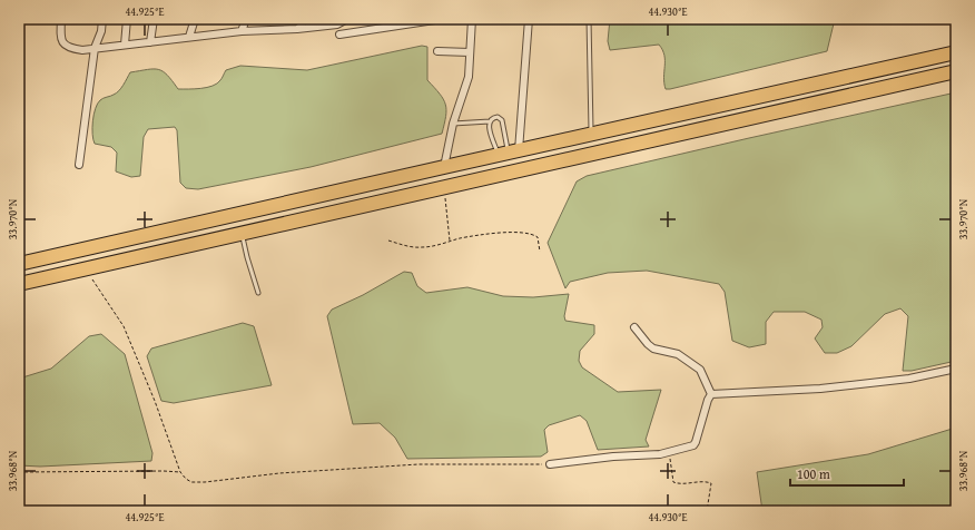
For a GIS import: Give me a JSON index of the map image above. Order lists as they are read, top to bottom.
{
  "scale_bar": "100 m",
  "coordinates": [
    "44.925°E",
    "44.930°E",
    "33.970°N",
    "33.968°N"
  ]
}
